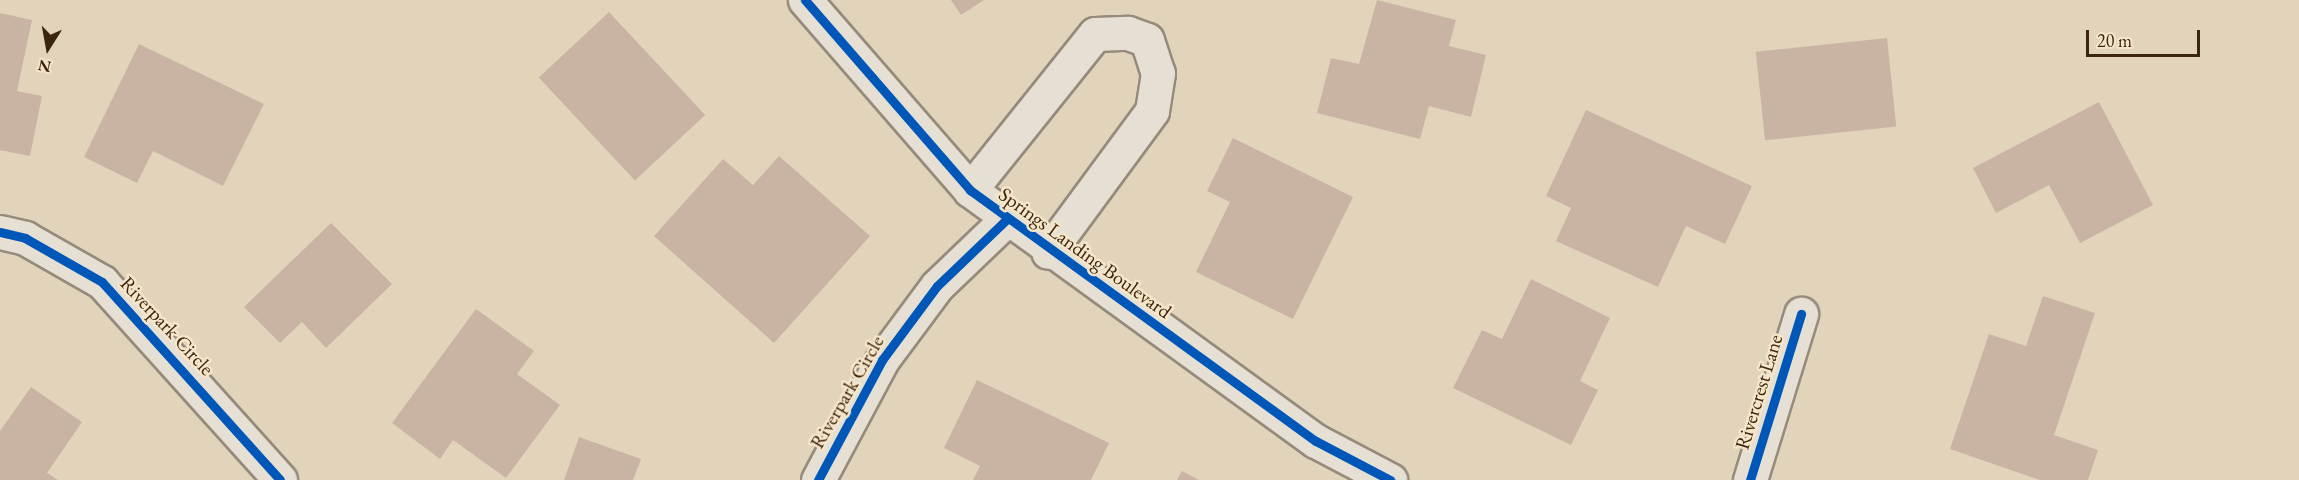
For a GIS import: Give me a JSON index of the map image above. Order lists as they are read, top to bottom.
{
  "streets": {
    "street": ["Springs Landing Boulevard", "Riverpark Circle", "Rivercrest Lane"]
  },
  "crossings": [
    ["Springs Landing Boulevard", "Riverpark Circle"]
  ],
  "scale_bar": "20 m",
  "north": "bottom"
}
